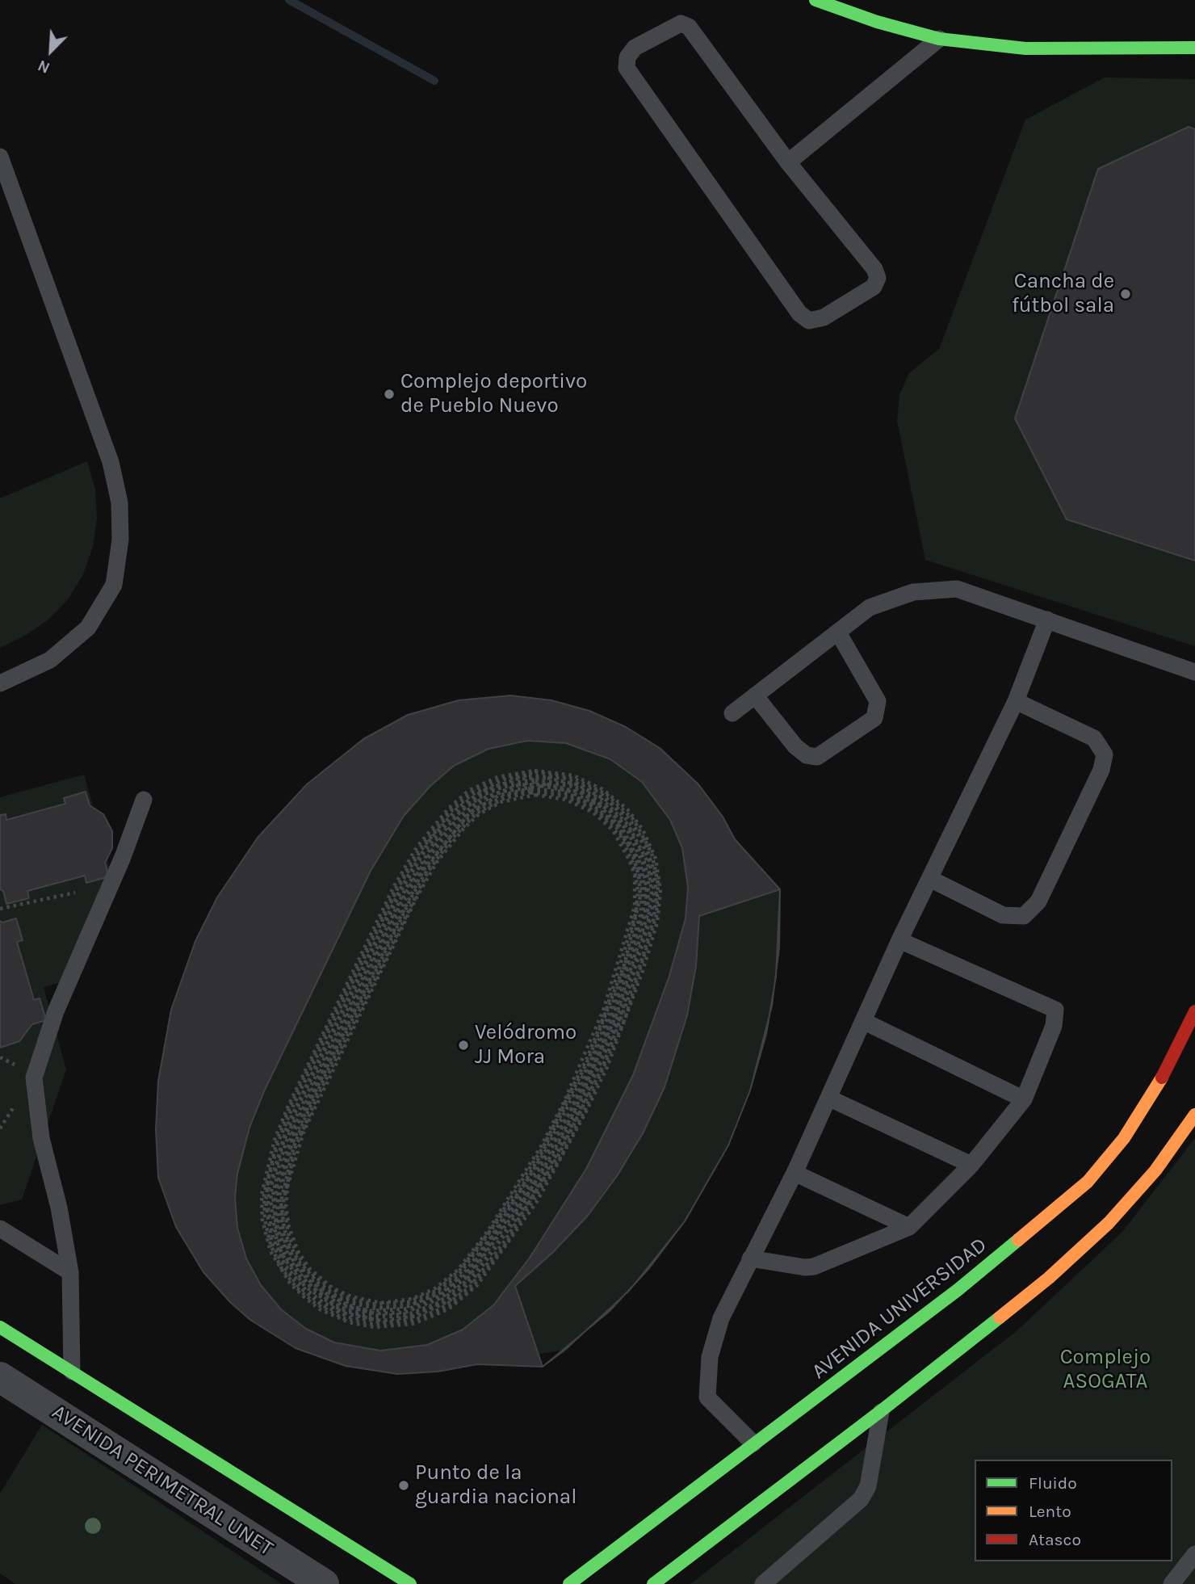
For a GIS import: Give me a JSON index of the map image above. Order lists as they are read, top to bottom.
{
  "streets": {
    "street": ["AVENIDA UNIVERSIDAD", "AVENIDA PERIMETRAL UNET"]
  },
  "parks": ["Complejo ASOGATA"],
  "places": [
    "Cancha de fútbol sala",
    "Complejo deportivo de Pueblo Nuevo",
    "Velódromo JJ Mora",
    "Punto de la guardia nacional"
  ],
  "legend": ["Fluido", "Lento", "Atasco"],
  "north": "bottom left"
}
